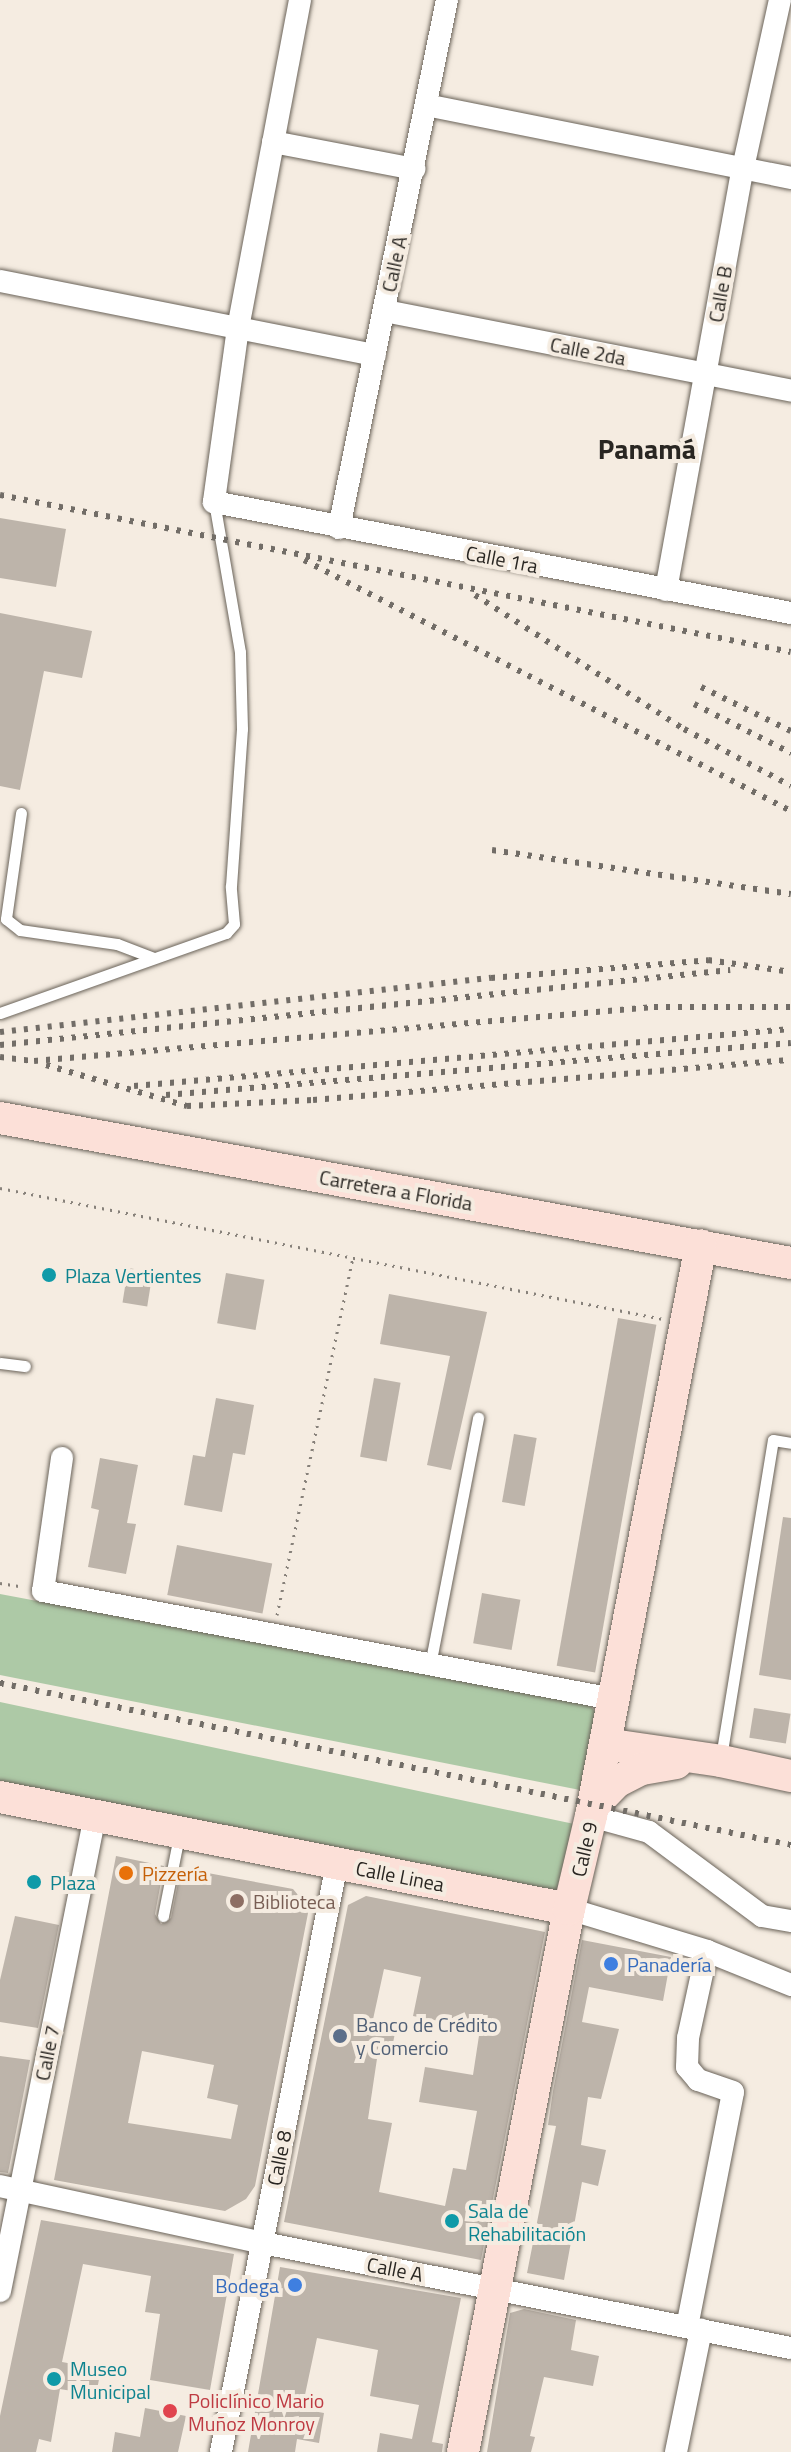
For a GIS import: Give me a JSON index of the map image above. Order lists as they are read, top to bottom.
{
  "streets": {
    "main road": ["Carretera a Florida", "Calle 9", "Calle Linea"],
    "street": [
      "Calle A",
      "Calle B",
      "Calle 2da",
      "Calle 1ra",
      "Calle 7",
      "Calle 8"
    ]
  },
  "crossings": [
    ["Calle A", "Calle 2da"],
    ["Calle A", "Calle 1ra"],
    ["Calle A", "Calle 9"],
    ["Calle A", "Calle 7"],
    ["Calle A", "Calle 8"],
    ["Calle B", "Calle 2da"],
    ["Calle B", "Calle 1ra"],
    ["Carretera a Florida", "Calle 9"],
    ["Calle 9", "Calle Linea"],
    ["Calle Linea", "Calle 7"],
    ["Calle Linea", "Calle 8"]
  ],
  "districts": ["Panamá"],
  "places": [
    "Plaza Vertientes",
    "Pizzería",
    "Plaza",
    "Biblioteca",
    "Panadería",
    "Banco de Crédito y Comercio",
    "Sala de Rehabilitación",
    "Bodega",
    "Museo Municipal",
    "Policlínico Mario Muñoz Monroy"
  ]
}
